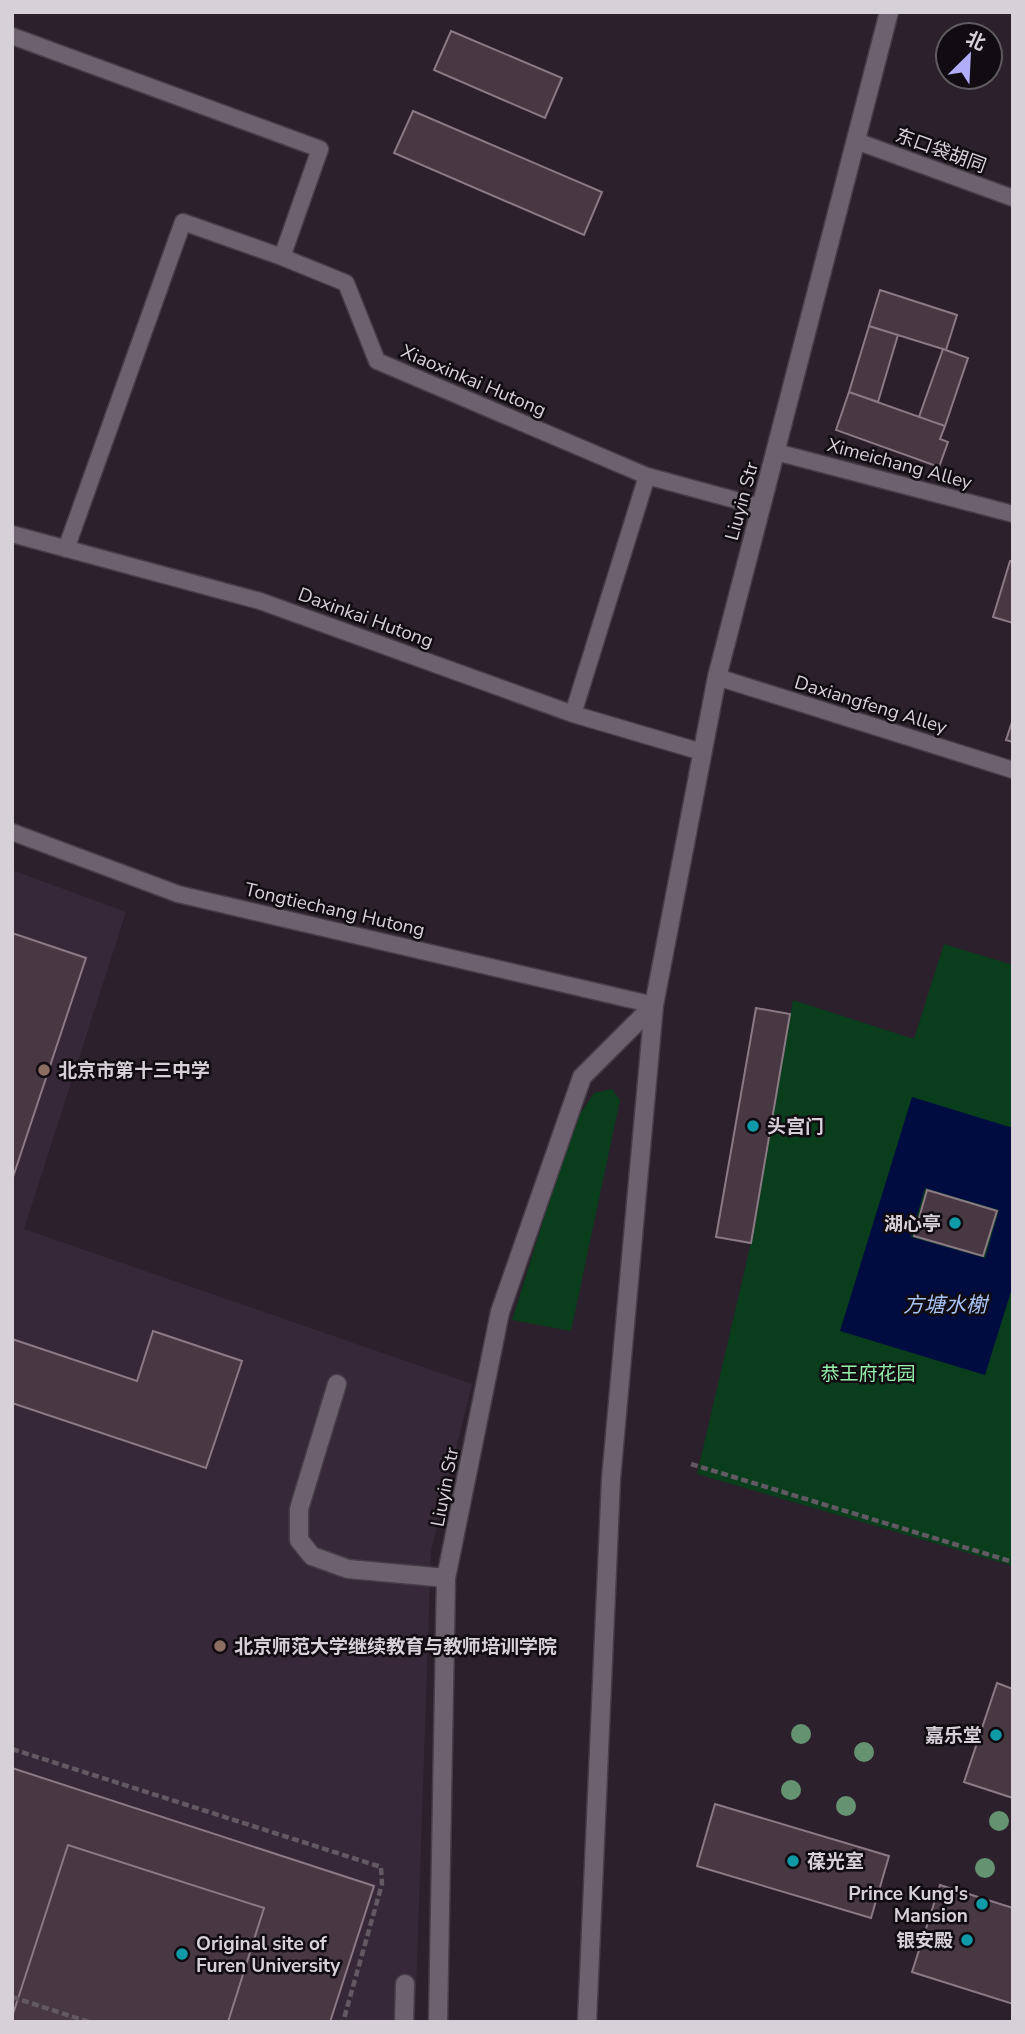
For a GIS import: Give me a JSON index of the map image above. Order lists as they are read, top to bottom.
{
  "streets": {
    "street": ["Liuyin Str"],
    "lane": [
      "东口袋胡同",
      "Xiaoxinkai Hutong",
      "Ximeichang Alley",
      "Daxinkai Hutong",
      "Daxiangfeng Alley",
      "Tongtiechang Hutong"
    ]
  },
  "crossings": [
    ["东口袋胡同", "Liuyin Str"],
    ["Xiaoxinkai Hutong", "Liuyin Str"],
    ["Xiaoxinkai Hutong", "Daxinkai Hutong"],
    ["Ximeichang Alley", "Liuyin Str"],
    ["Liuyin Str", "Daxinkai Hutong"],
    ["Liuyin Str", "Daxiangfeng Alley"],
    ["Liuyin Str", "Tongtiechang Hutong"]
  ],
  "water": ["方塘水榭"],
  "parks": ["恭王府花园"],
  "places": [
    "北京市第十三中学",
    "头宫门",
    "湖心亭",
    "北京师范大学继续教育与教师培训学院",
    "嘉乐堂",
    "葆光室",
    "Prince Kung's Mansion",
    "银安殿",
    "Original site of Furen University"
  ],
  "north": "top right"
}
